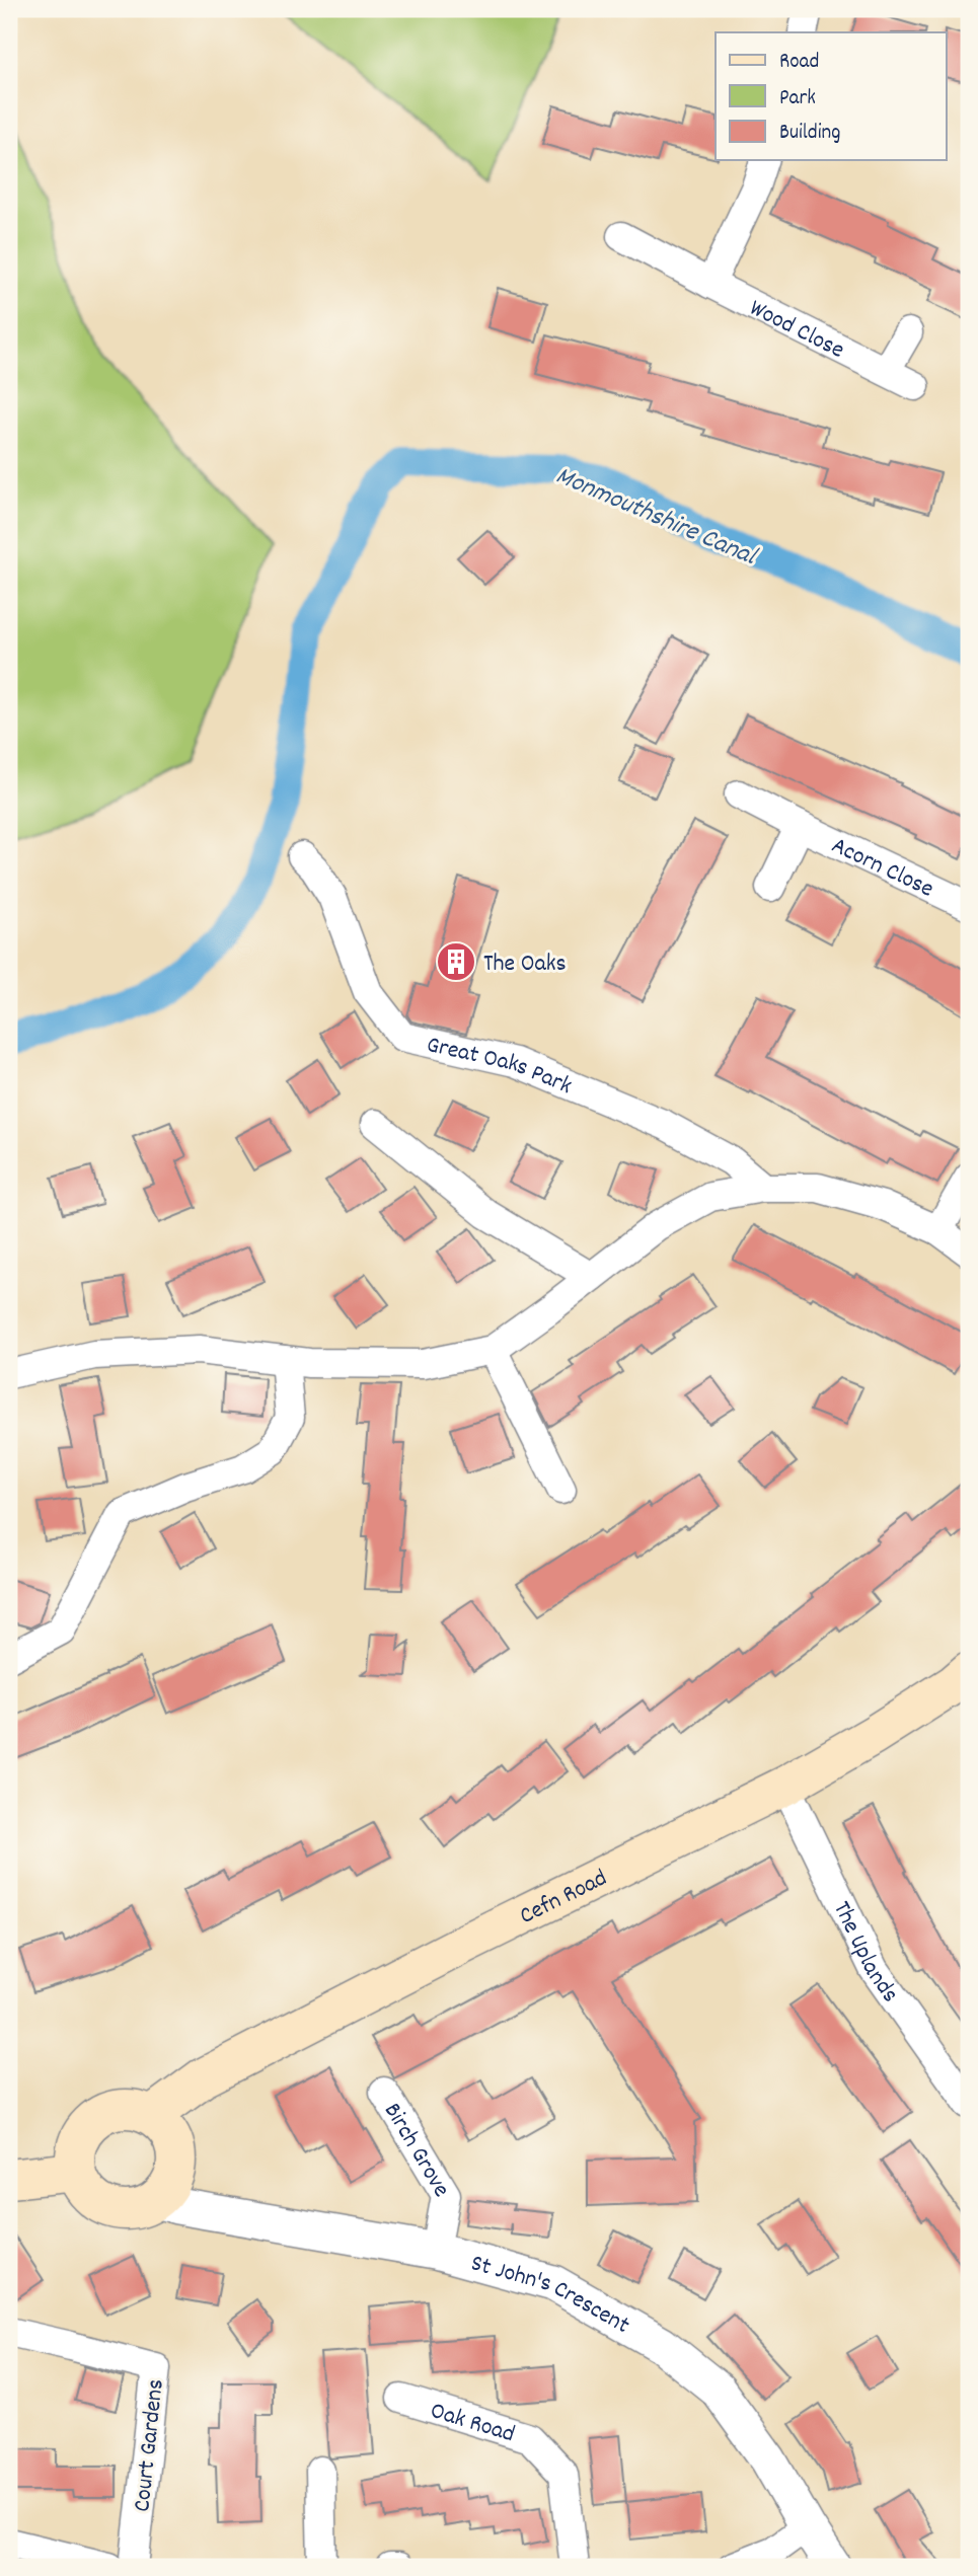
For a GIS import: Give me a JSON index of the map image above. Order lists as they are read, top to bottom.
{
  "streets": {
    "main road": ["Cefn Road"],
    "street": [
      "Wood Close",
      "Acorn Close",
      "Great Oaks Park",
      "The Uplands",
      "Birch Grove",
      "St John's Crescent",
      "Oak Road",
      "Court Gardens"
    ]
  },
  "crossings": [
    ["Cefn Road", "The Uplands"],
    ["Cefn Road", "St John's Crescent"],
    ["Birch Grove", "St John's Crescent"]
  ],
  "water": ["Monmouthshire Canal"],
  "places": {
    "building": ["The Oaks"]
  },
  "legend": ["Road", "Park", "Building"]
}
